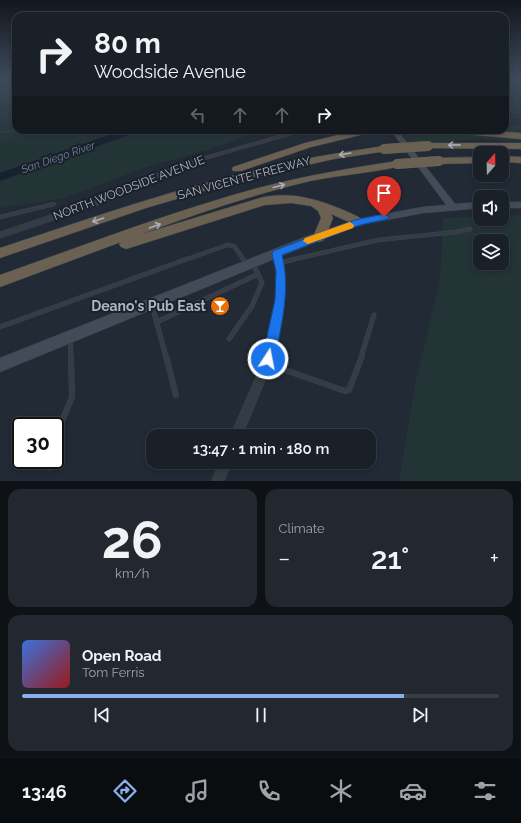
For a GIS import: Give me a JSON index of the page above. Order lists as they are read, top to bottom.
{
  "streets": {
    "highway": ["SAN VICENTE FREEWAY"],
    "street": ["NORTH WOODSIDE AVENUE"]
  },
  "water": ["San Diego River"],
  "places": {
    "bar": ["Deano's Pub East"]
  },
  "north": "top",
  "page": {
    "turn": ["80 m", "Woodside Avenue"],
    "limit": "30",
    "trip": "13:47 · 1 min · 180 m",
    "tile": [
      ["26", "km/h"],
      "Climate"
    ],
    "heat": ["−", "21°", "+"],
    "song": ["Open Road", "Tom Ferris"],
    "tabs": "13:46"
  }
}
